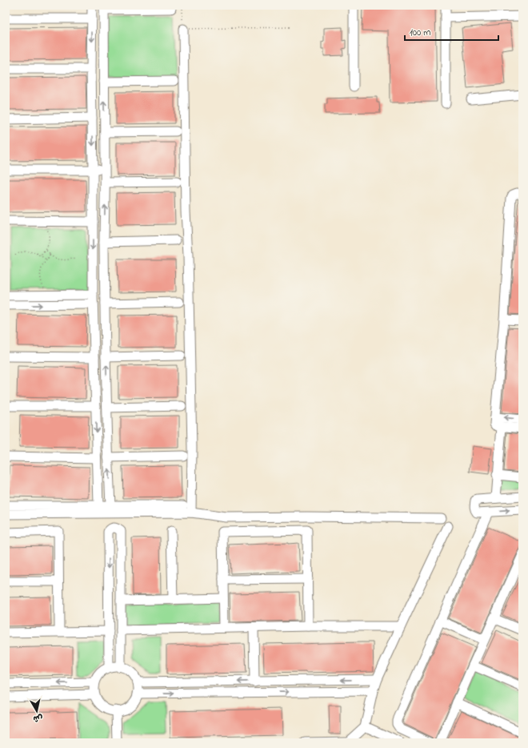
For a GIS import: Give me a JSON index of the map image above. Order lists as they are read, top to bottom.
{
  "scale_bar": "100 m",
  "north": "bottom"
}
